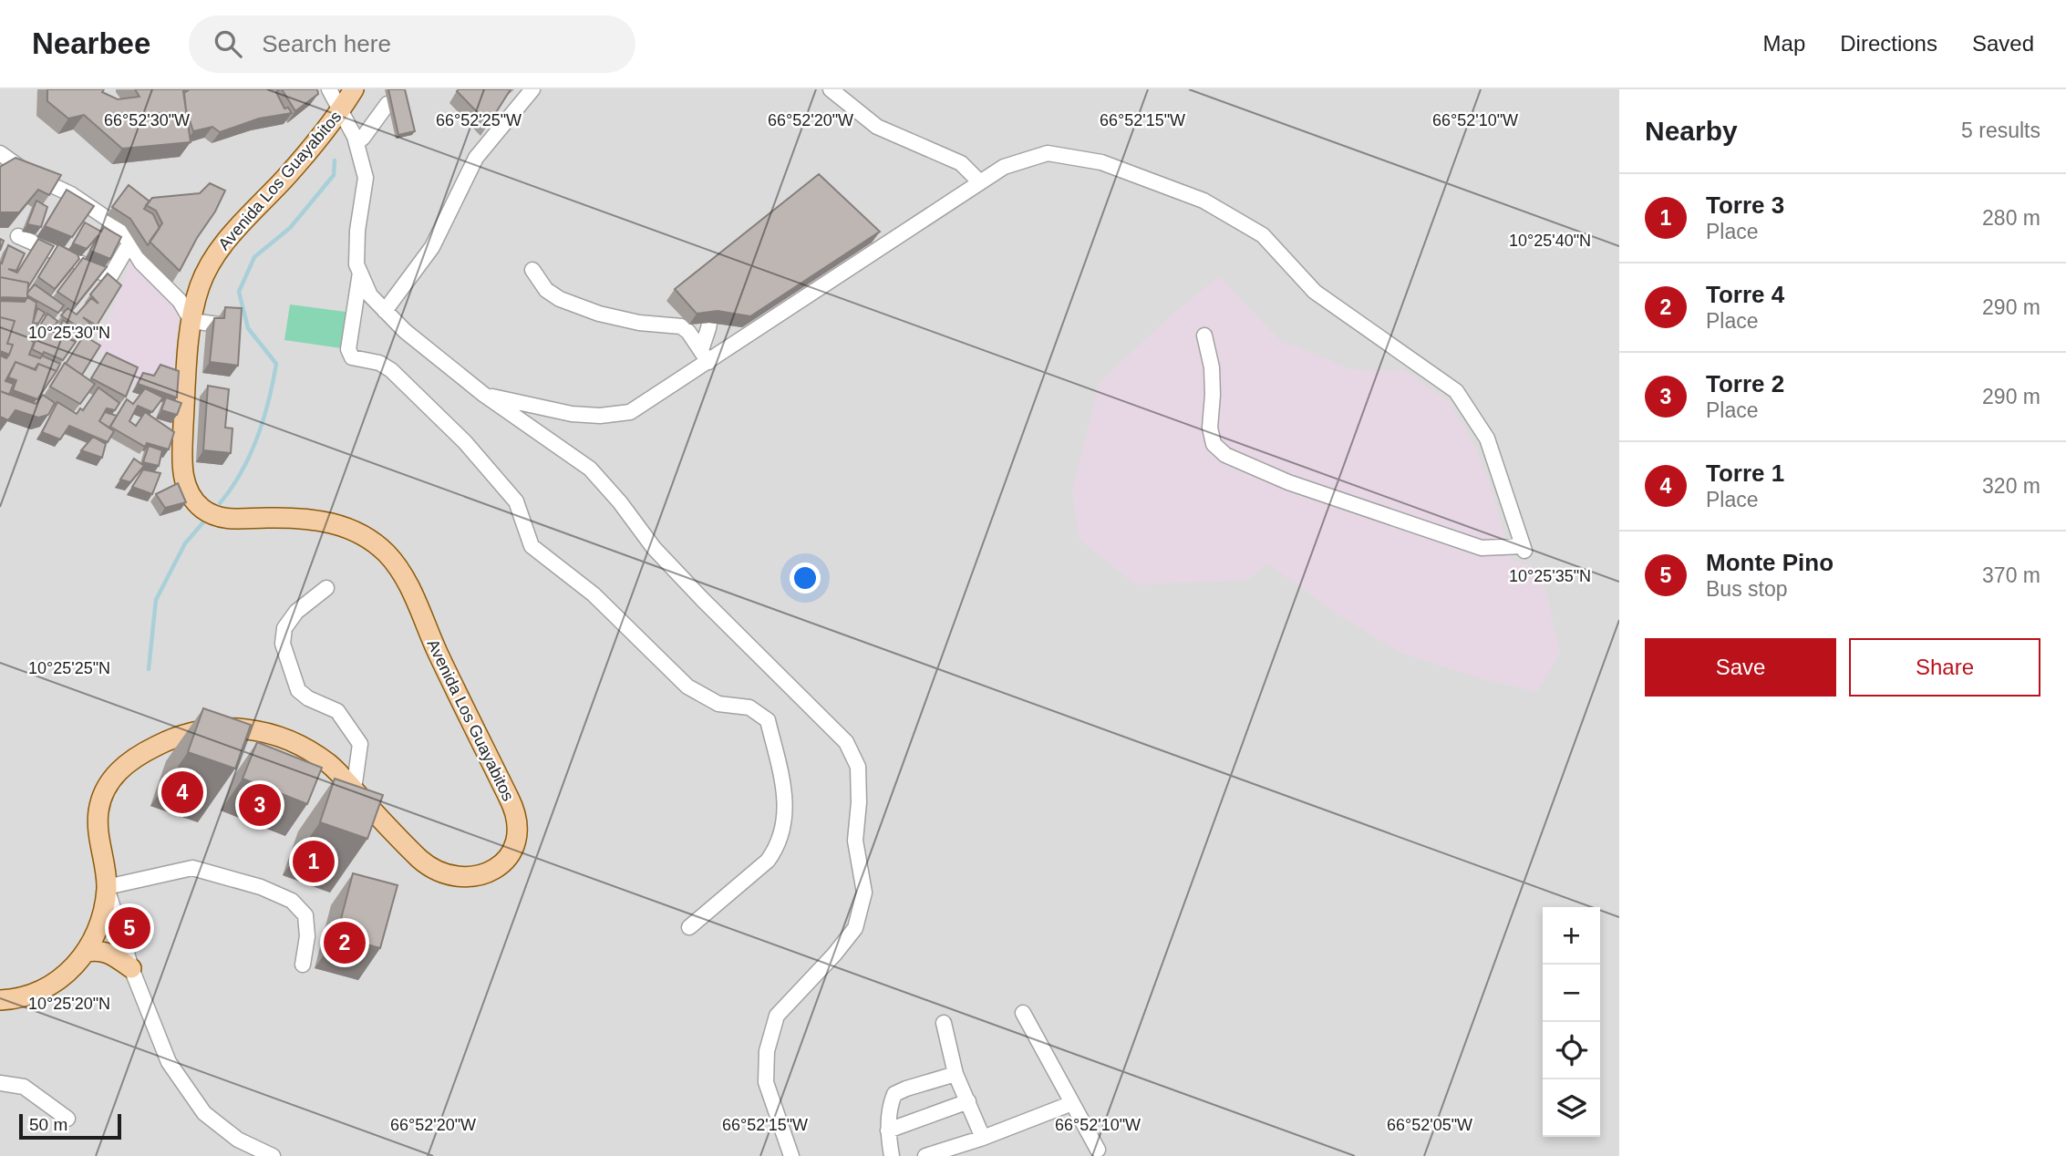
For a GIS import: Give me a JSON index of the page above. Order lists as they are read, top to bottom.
{
  "streets": {
    "main road": ["Avenida Los Guayabitos"]
  },
  "scale_bar": "50 m",
  "page": {
    "header": "Nearbee",
    "search": "Search here",
    "nav": ["Map", "Directions", "Saved"],
    "heading": ["Nearby", "5 results"],
    "list": [
      {
        "mark": "1",
        "name": "Torre 3",
        "note": "Place",
        "value": "280 m"
      },
      {
        "mark": "2",
        "name": "Torre 4",
        "note": "Place",
        "value": "290 m"
      },
      {
        "mark": "3",
        "name": "Torre 2",
        "note": "Place",
        "value": "290 m"
      },
      {
        "mark": "4",
        "name": "Torre 1",
        "note": "Place",
        "value": "320 m"
      },
      {
        "mark": "5",
        "name": "Monte Pino",
        "note": "Bus stop",
        "value": "370 m"
      }
    ],
    "buttons": ["Save", "Share"],
    "pins": [
      "4",
      "3",
      "1",
      "5",
      "2"
    ],
    "map_buttons": ["+", "−"],
    "scale": "50 m"
  },
  "coordinates": [
    "66°52'30\"W",
    "66°52'25\"W",
    "66°52'20\"W",
    "66°52'15\"W",
    "66°52'10\"W",
    "10°25'40\"N",
    "10°25'30\"N",
    "10°25'35\"N",
    "10°25'25\"N",
    "10°25'20\"N",
    "66°52'05\"W"
  ]
}
